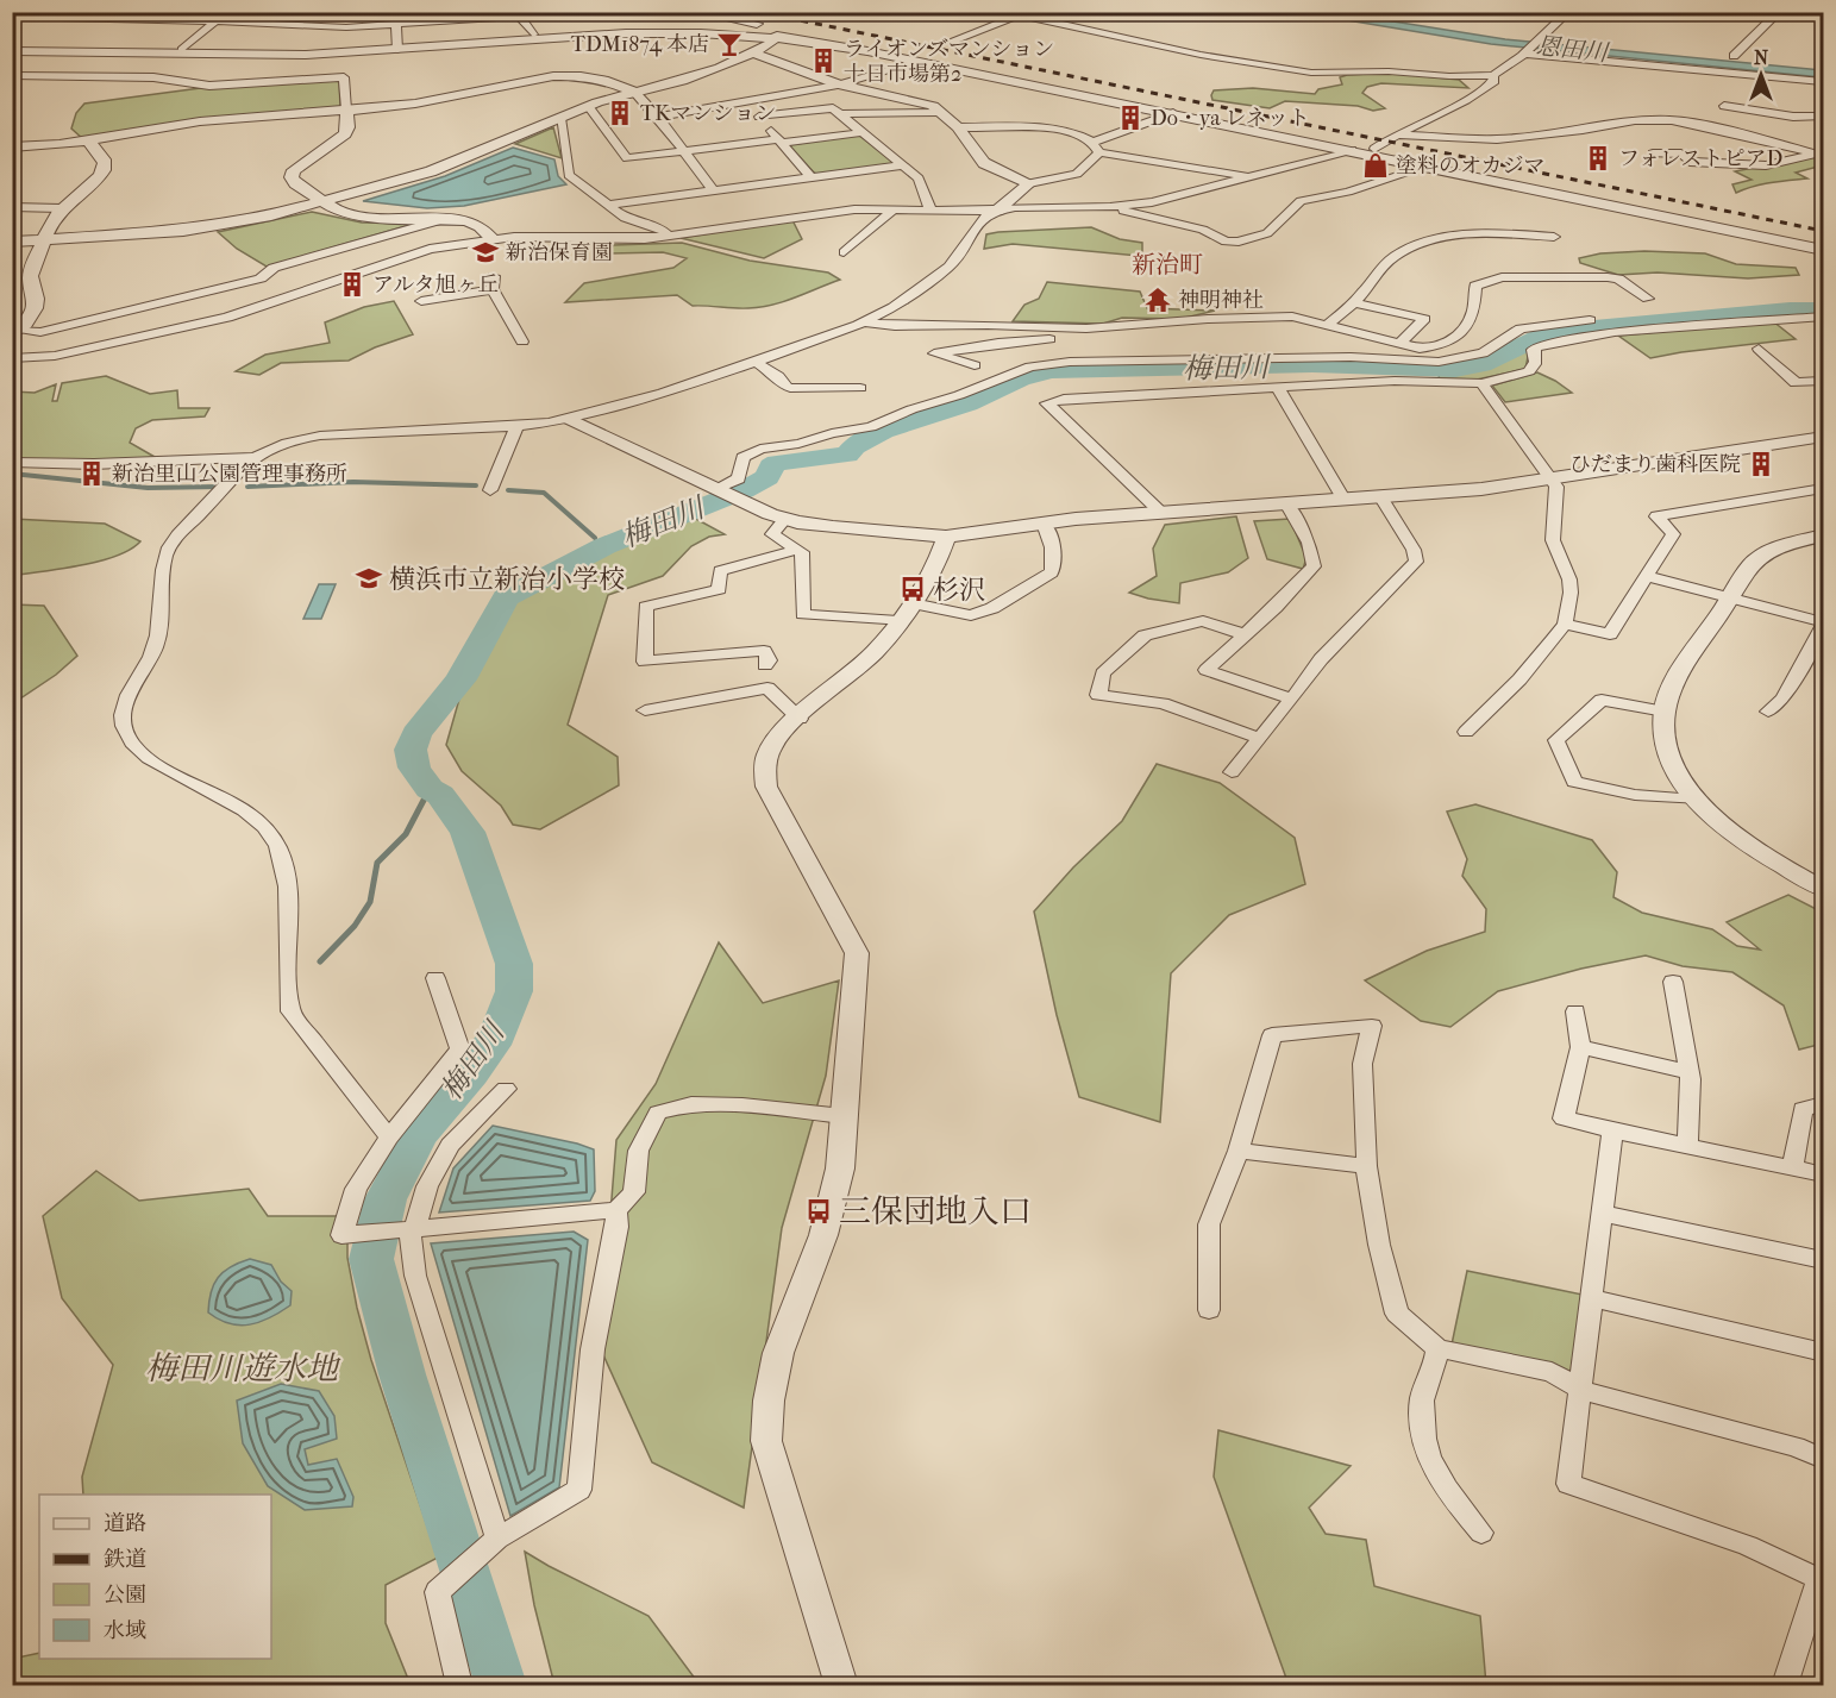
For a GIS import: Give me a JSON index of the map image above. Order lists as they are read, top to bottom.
{
  "districts": ["新治町"],
  "water": ["恩田川", "梅田川"],
  "parks": ["梅田川遊水地"],
  "places": {
    "bar": ["TDM1874 本店"],
    "building": [
      "ライオンズマンション 十日市場第2",
      "TKマンション",
      "Do・ya レネット",
      "フォレストピアD",
      "アルタ旭ヶ丘",
      "ひだまり歯科医院",
      "新治里山公園管理事務所"
    ],
    "shop": ["塗料のオカジマ"],
    "school or university": ["新治保育園", "横浜市立新治小学校"],
    "temple": ["神明神社"],
    "bus stop": ["杉沢", "三保団地入口"]
  },
  "legend": [
    "道路",
    "鉄道",
    "公園",
    "水域"
  ],
  "north": "top"
}
